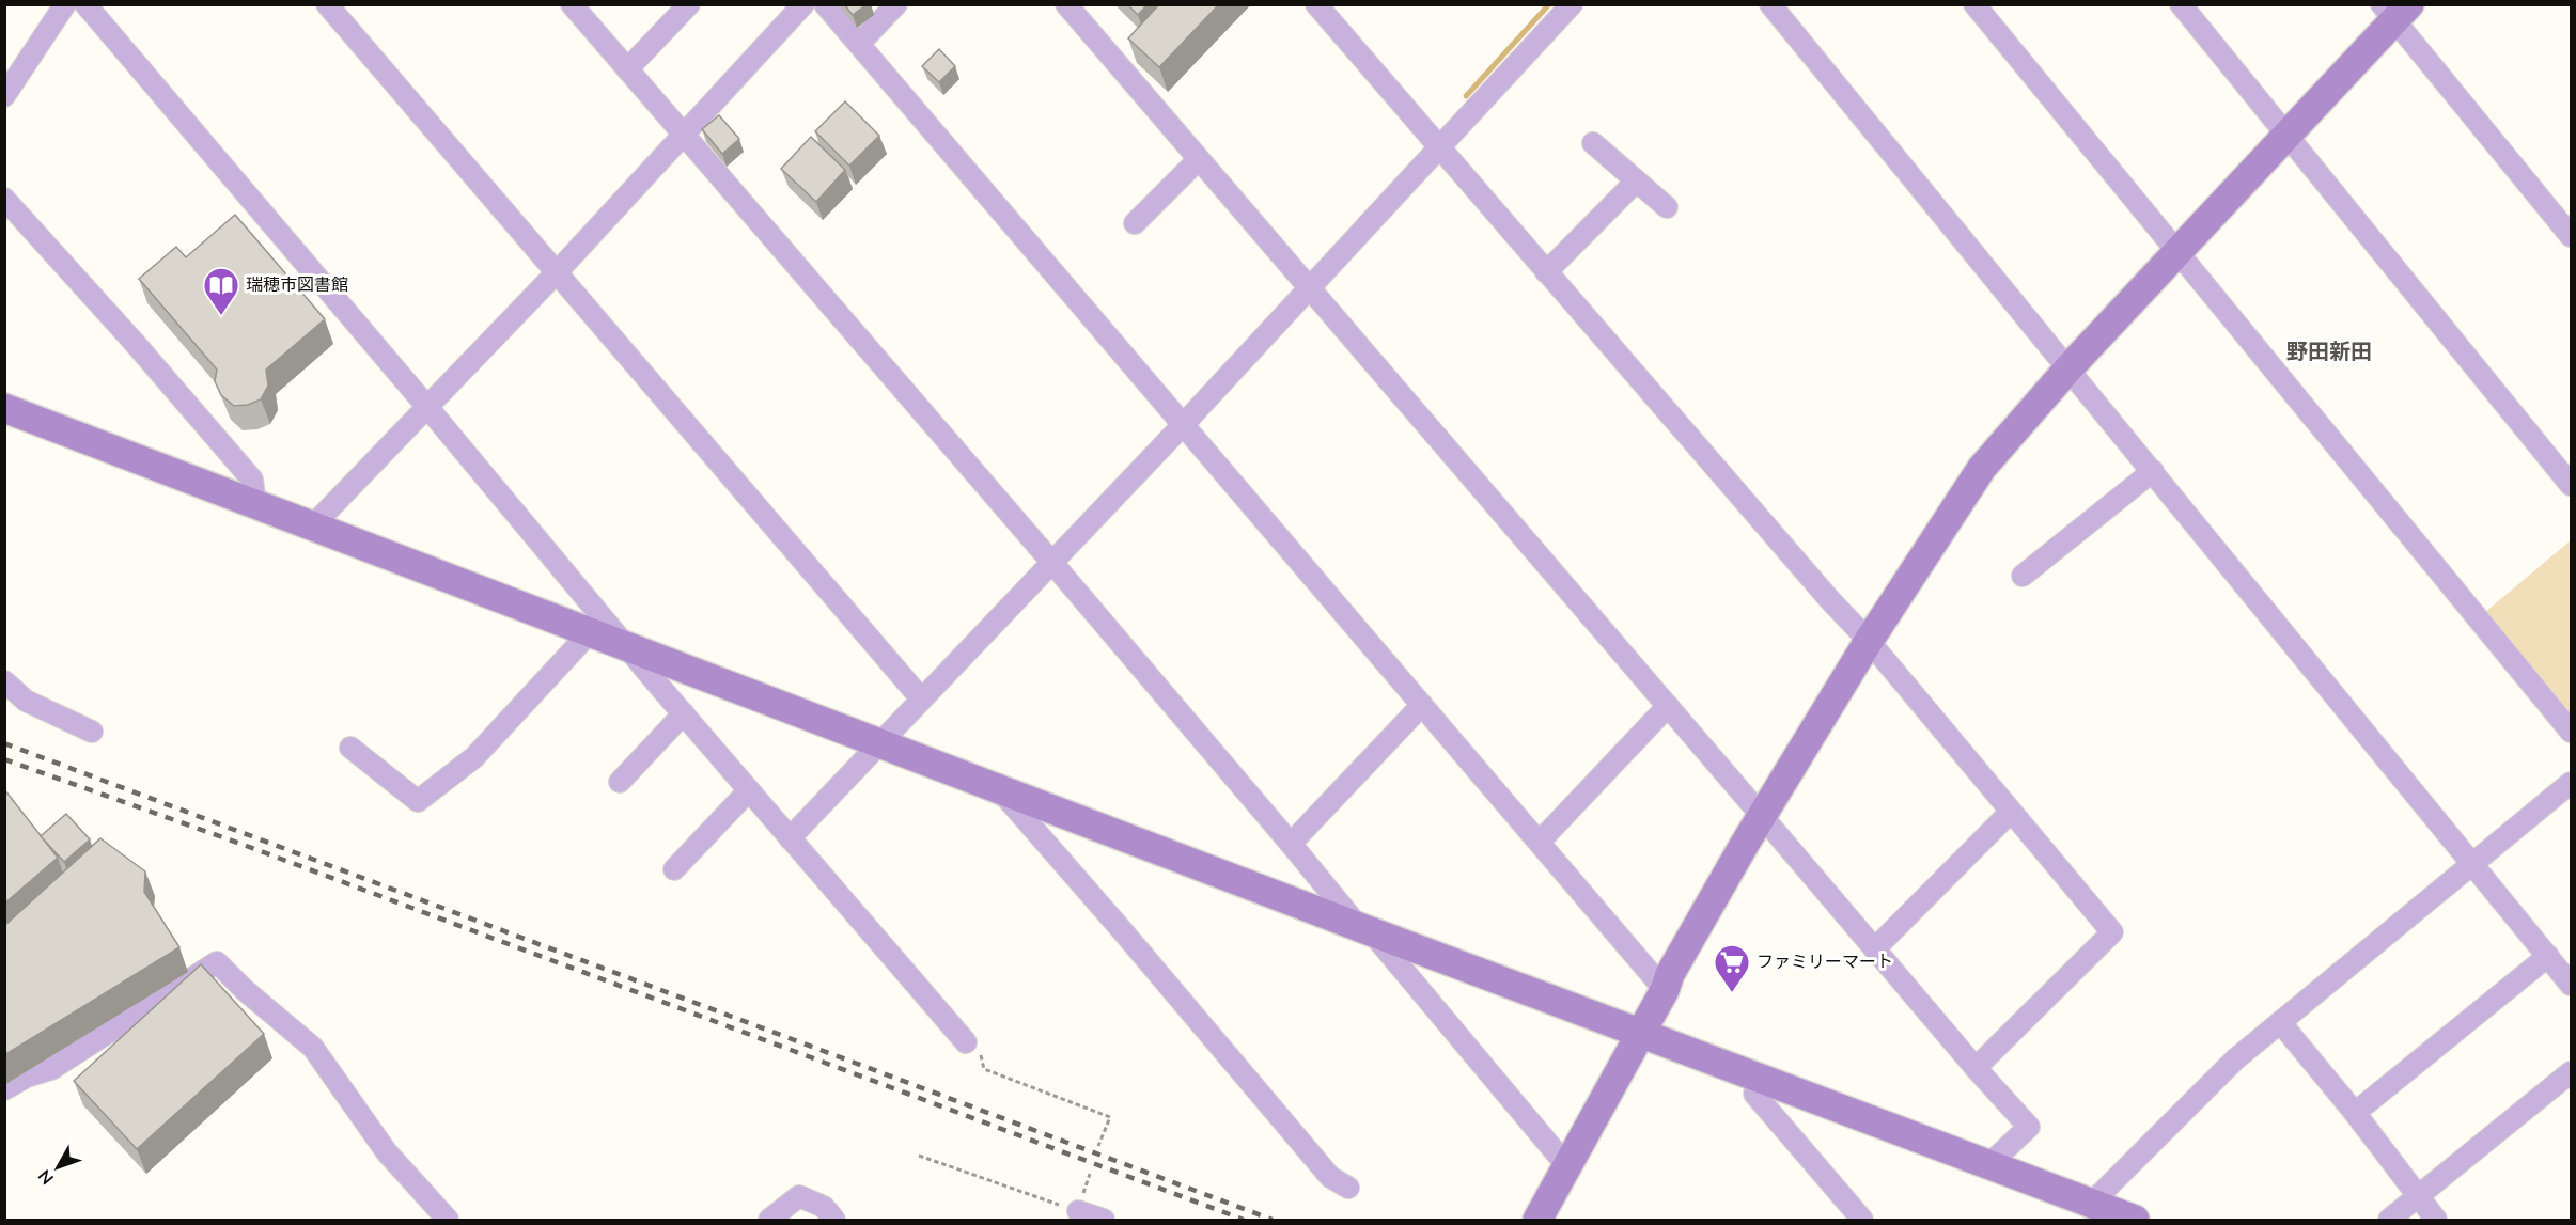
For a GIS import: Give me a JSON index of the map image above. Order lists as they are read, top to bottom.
{
  "districts": ["野田新田"],
  "places": {
    "library": ["瑞穂市図書館"],
    "supermarket": ["ファミリーマート"]
  },
  "north": "bottom left"
}
